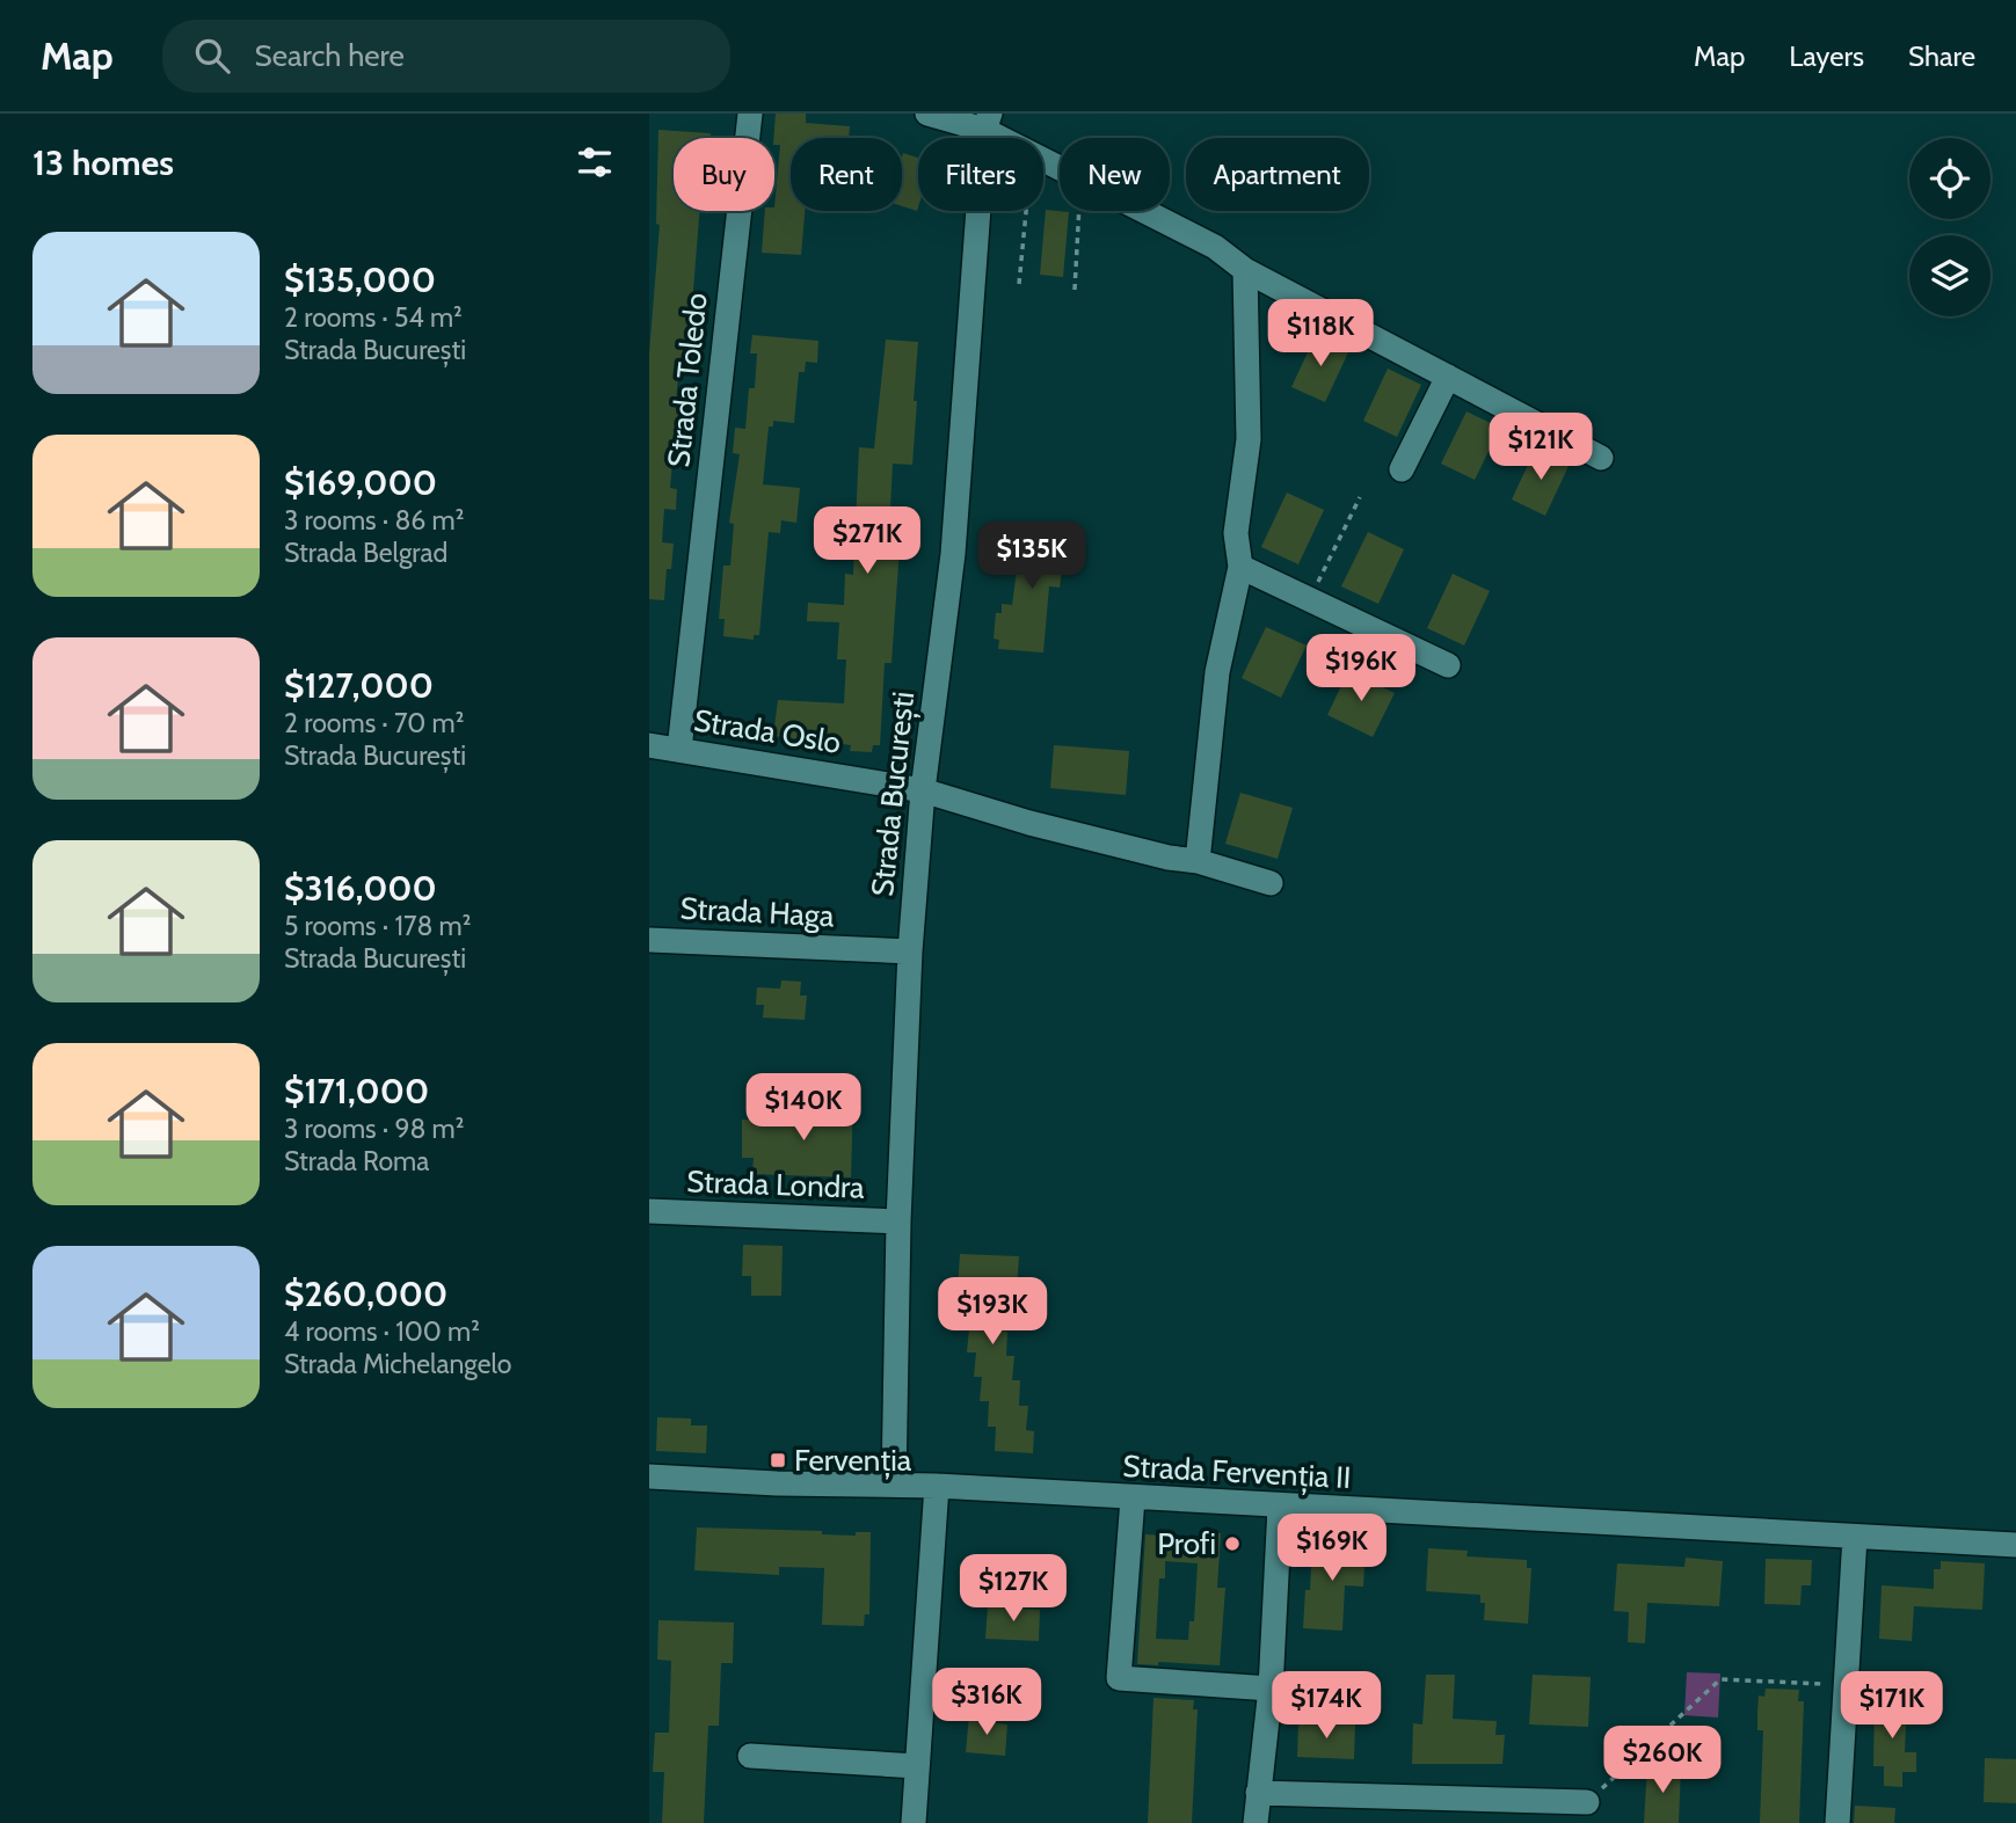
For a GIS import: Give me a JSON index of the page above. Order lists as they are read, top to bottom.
{
  "streets": {
    "street": [
      "Strada Toledo",
      "Strada Oslo",
      "Strada București",
      "Strada Haga",
      "Strada Londra",
      "Strada Fervenția II"
    ]
  },
  "crossings": [
    ["Strada Toledo", "Strada Oslo"],
    ["Strada Oslo", "Strada București"],
    ["Strada București", "Strada Haga"],
    ["Strada București", "Strada Londra"],
    ["Strada București", "Strada Fervenția II"]
  ],
  "places": {
    "transit": ["Fervenția"],
    "other": ["Profi"]
  },
  "page": {
    "header": "Map",
    "search": "Search here",
    "nav": ["Map", "Layers", "Share"],
    "heading": "13 homes",
    "chip": [
      "Buy",
      "Rent",
      "Filters",
      "New",
      "Apartment"
    ],
    "list": [
      {
        "name": "$135,000",
        "note": "2 rooms · 54 m² · Strada București"
      },
      {
        "name": "$169,000",
        "note": "3 rooms · 86 m² · Strada Belgrad"
      },
      {
        "name": "$127,000",
        "note": "2 rooms · 70 m² · Strada București"
      },
      {
        "name": "$316,000",
        "note": "5 rooms · 178 m² · Strada București"
      },
      {
        "name": "$171,000",
        "note": "3 rooms · 98 m² · Strada Roma"
      },
      {
        "name": "$260,000",
        "note": "4 rooms · 100 m² · Strada Michelangelo"
      }
    ],
    "price": [
      "$118K",
      "$121K",
      "$271K",
      "$135K",
      "$196K",
      "$140K",
      "$193K",
      "$169K",
      "$127K",
      "$316K",
      "$174K",
      "$171K",
      "$260K"
    ]
  }
}
